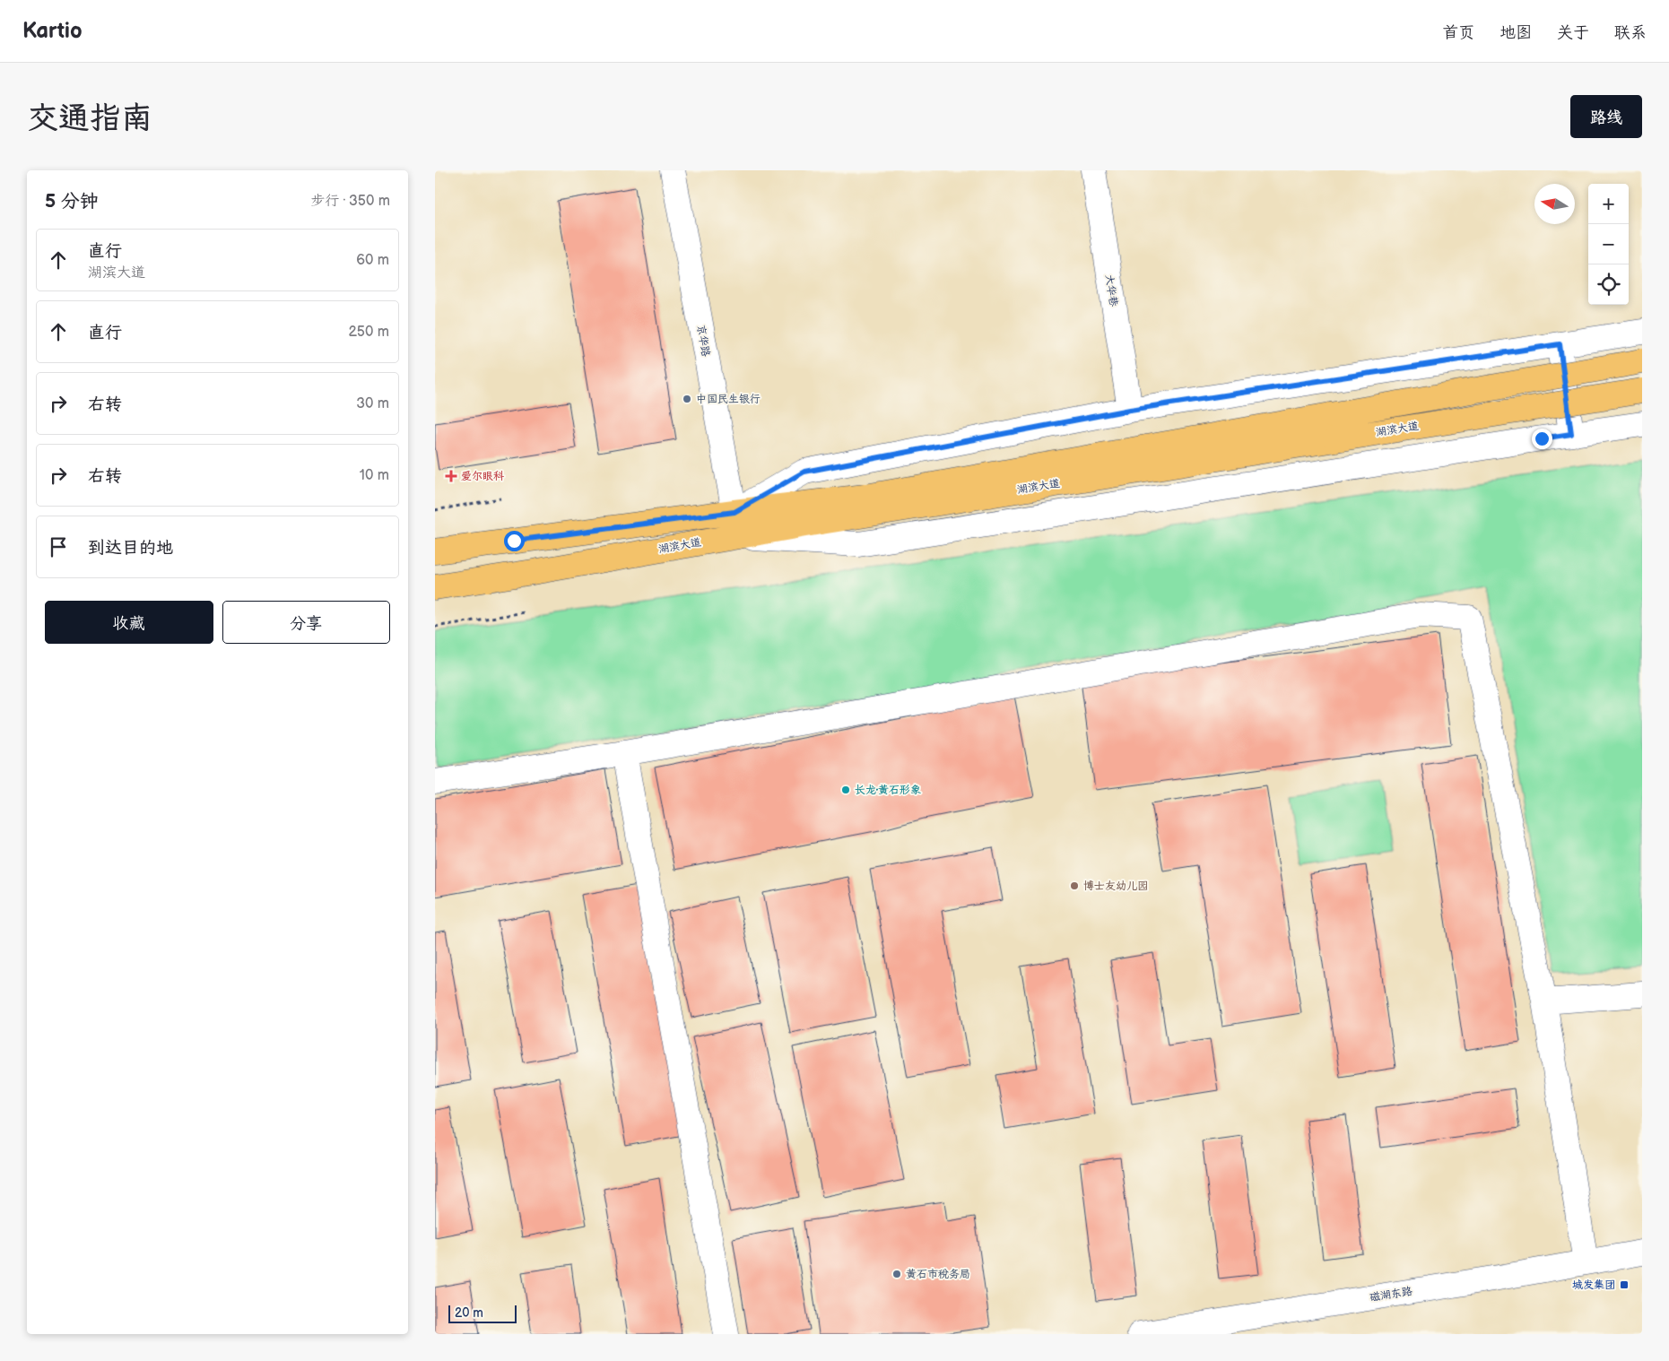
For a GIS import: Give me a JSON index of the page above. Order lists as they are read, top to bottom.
{
  "streets": {
    "main road": ["湖滨大道"],
    "street": ["大华巷", "京华路", "磁湖东路"]
  },
  "crossings": [
    ["京华路", "湖滨大道"]
  ],
  "places": {
    "other": [
      "中国民生银行",
      "长龙·黄石形象",
      "博士友幼儿园",
      "黄石市税务局"
    ],
    "health": ["爱尔眼科"],
    "transit": ["城发集团"]
  },
  "scale_bar": "20 m",
  "north": "left",
  "page": {
    "header": "Kartio",
    "nav": [
      "首页",
      "地图",
      "关于",
      "联系"
    ],
    "buttons": [
      "路线",
      ["收藏", "分享"]
    ],
    "title": "交通指南",
    "heading": ["5 分钟", "步行 · 350 m"],
    "map_buttons": ["+", "−"],
    "list": [
      ["直行", "湖滨大道", "60 m"],
      ["直行", "250 m"],
      ["右转", "30 m"],
      ["右转", "10 m"],
      "到达目的地"
    ],
    "scale": "20 m"
  }
}
